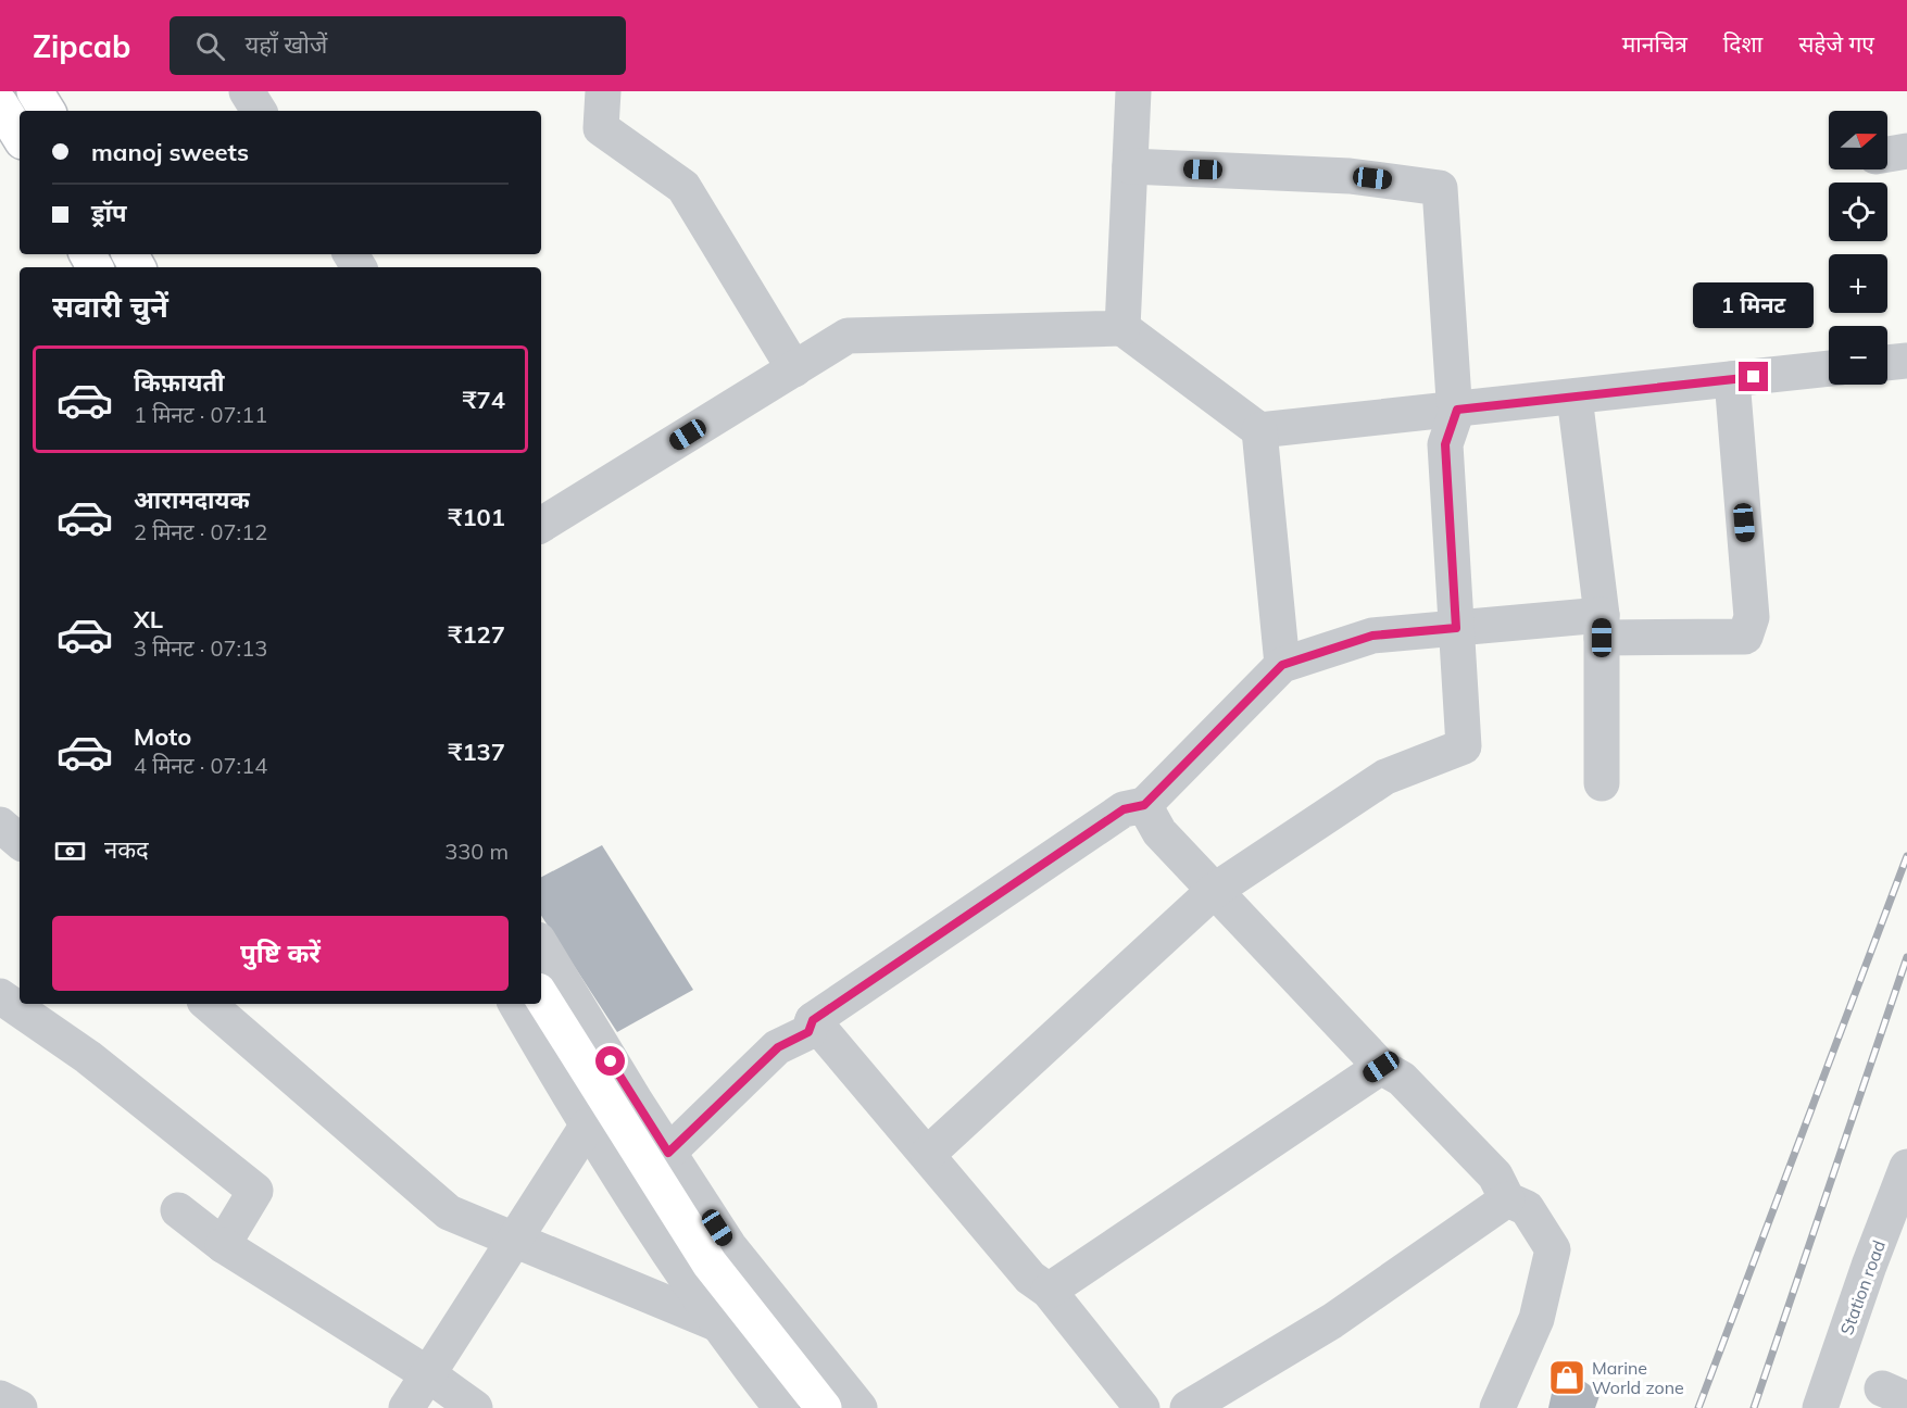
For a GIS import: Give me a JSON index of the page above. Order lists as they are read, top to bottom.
{
  "streets": {
    "street": ["Station road"]
  },
  "places": {
    "shop": ["Marine World zone"]
  },
  "north": "right",
  "page": {
    "header": "Zipcab",
    "search": "यहाँ खोजें",
    "nav": ["मानचित्र", "दिशा", "सहेजे गए"],
    "map_buttons": ["+", "−"],
    "banner": ["manoj sweets", "ड्रॉप"],
    "heading": "सवारी चुनें",
    "bubble": "1 मिनट",
    "list": [
      {
        "name": "किफ़ायती",
        "note": "1 मिनट · 07:11",
        "value": "₹74"
      },
      {
        "name": "आरामदायक",
        "note": "2 मिनट · 07:12",
        "value": "₹101"
      },
      {
        "name": "XL",
        "note": "3 मिनट · 07:13",
        "value": "₹127"
      },
      {
        "name": "Moto",
        "note": "4 मिनट · 07:14",
        "value": "₹137"
      }
    ],
    "pay": ["नकद", "330 m"],
    "buttons": "पुष्टि करें"
  }
}
